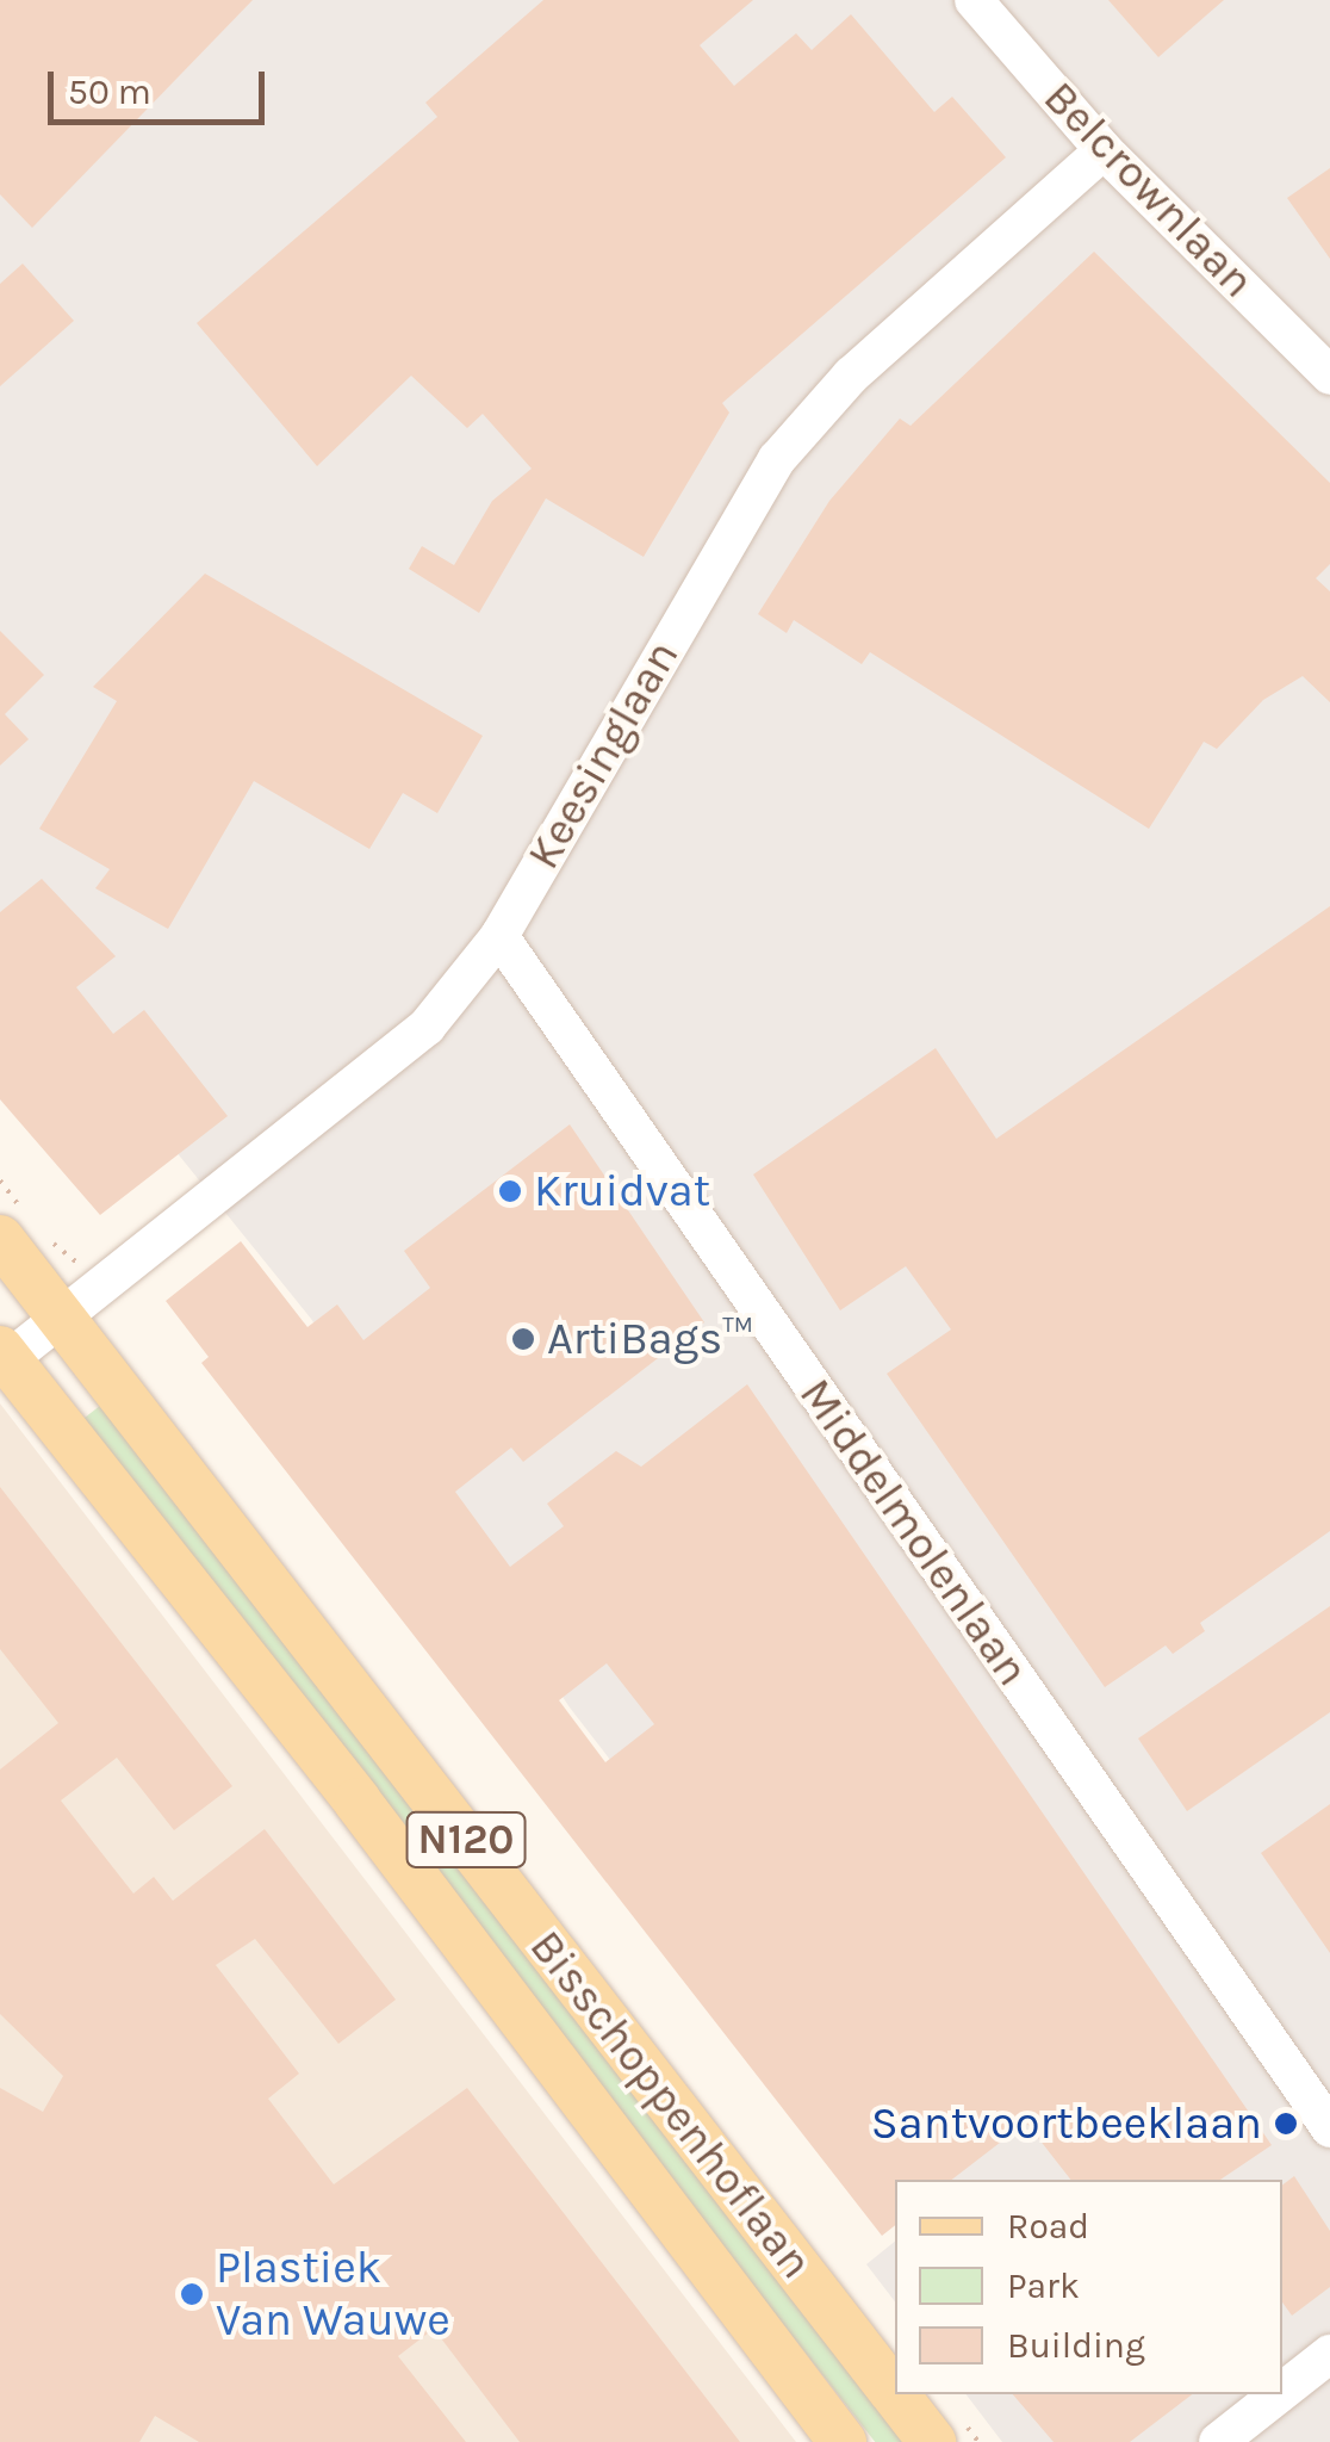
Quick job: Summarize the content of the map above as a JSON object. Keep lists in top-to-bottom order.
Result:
{
  "streets": {
    "main road": ["N120", "Bisschoppenhoflaan"],
    "street": ["Belcrownlaan", "Keesinglaan", "Middelmolenlaan"]
  },
  "crossings": [
    ["Belcrownlaan", "Keesinglaan"],
    ["Keesinglaan", "Middelmolenlaan"],
    ["Keesinglaan", "Bisschoppenhoflaan"]
  ],
  "places": [
    "Kruidvat",
    "ArtiBags™",
    "Santvoortbeeklaan",
    "Plastiek Van Wauwe"
  ],
  "legend": ["Road", "Park", "Building"],
  "scale_bar": "50 m"
}
